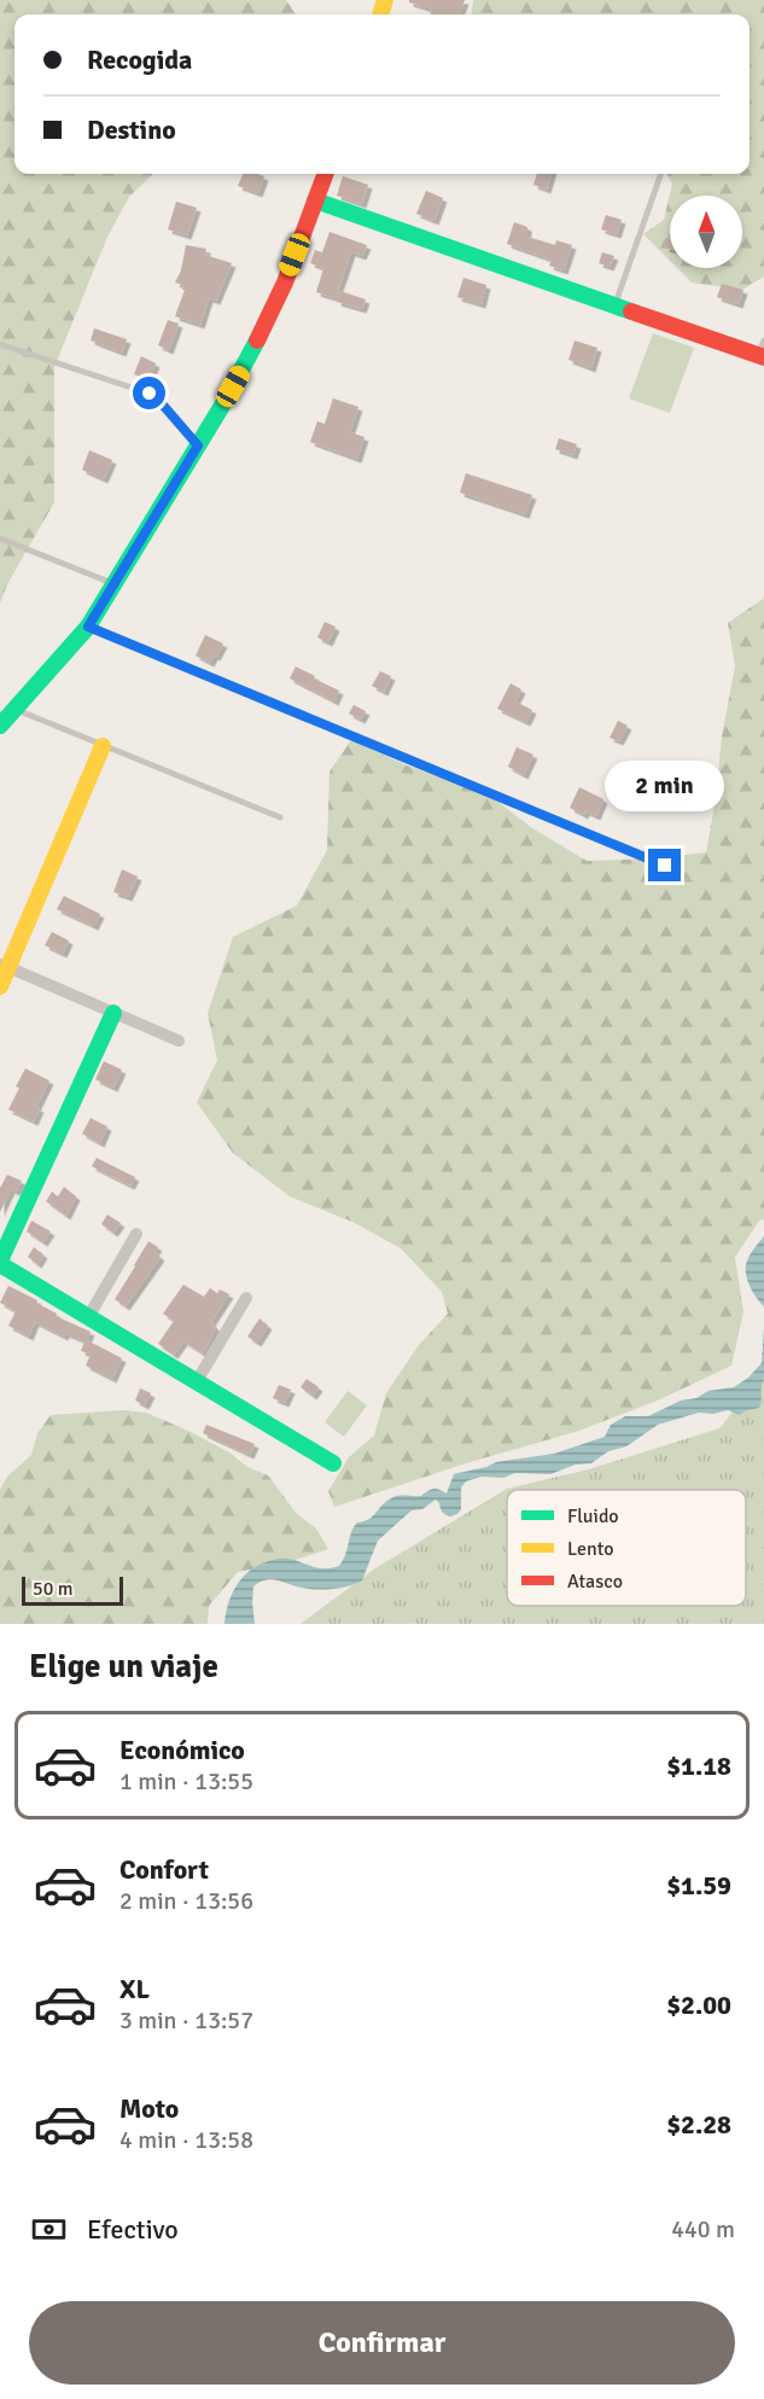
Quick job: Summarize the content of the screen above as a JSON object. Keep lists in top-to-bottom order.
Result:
{
  "legend": ["Fluido", "Lento", "Atasco"],
  "scale_bar": "50 m",
  "north": "top",
  "page": {
    "banner": ["Recogida", "Destino"],
    "bubble": "2 min",
    "scale": "50 m",
    "heading": "Elige un viaje",
    "list": [
      {
        "name": "Económico",
        "note": "1 min · 13:55",
        "value": "$1.18"
      },
      {
        "name": "Confort",
        "note": "2 min · 13:56",
        "value": "$1.59"
      },
      {
        "name": "XL",
        "note": "3 min · 13:57",
        "value": "$2.00"
      },
      {
        "name": "Moto",
        "note": "4 min · 13:58",
        "value": "$2.28"
      }
    ],
    "pay": ["Efectivo", "440 m"],
    "buttons": "Confirmar"
  }
}
